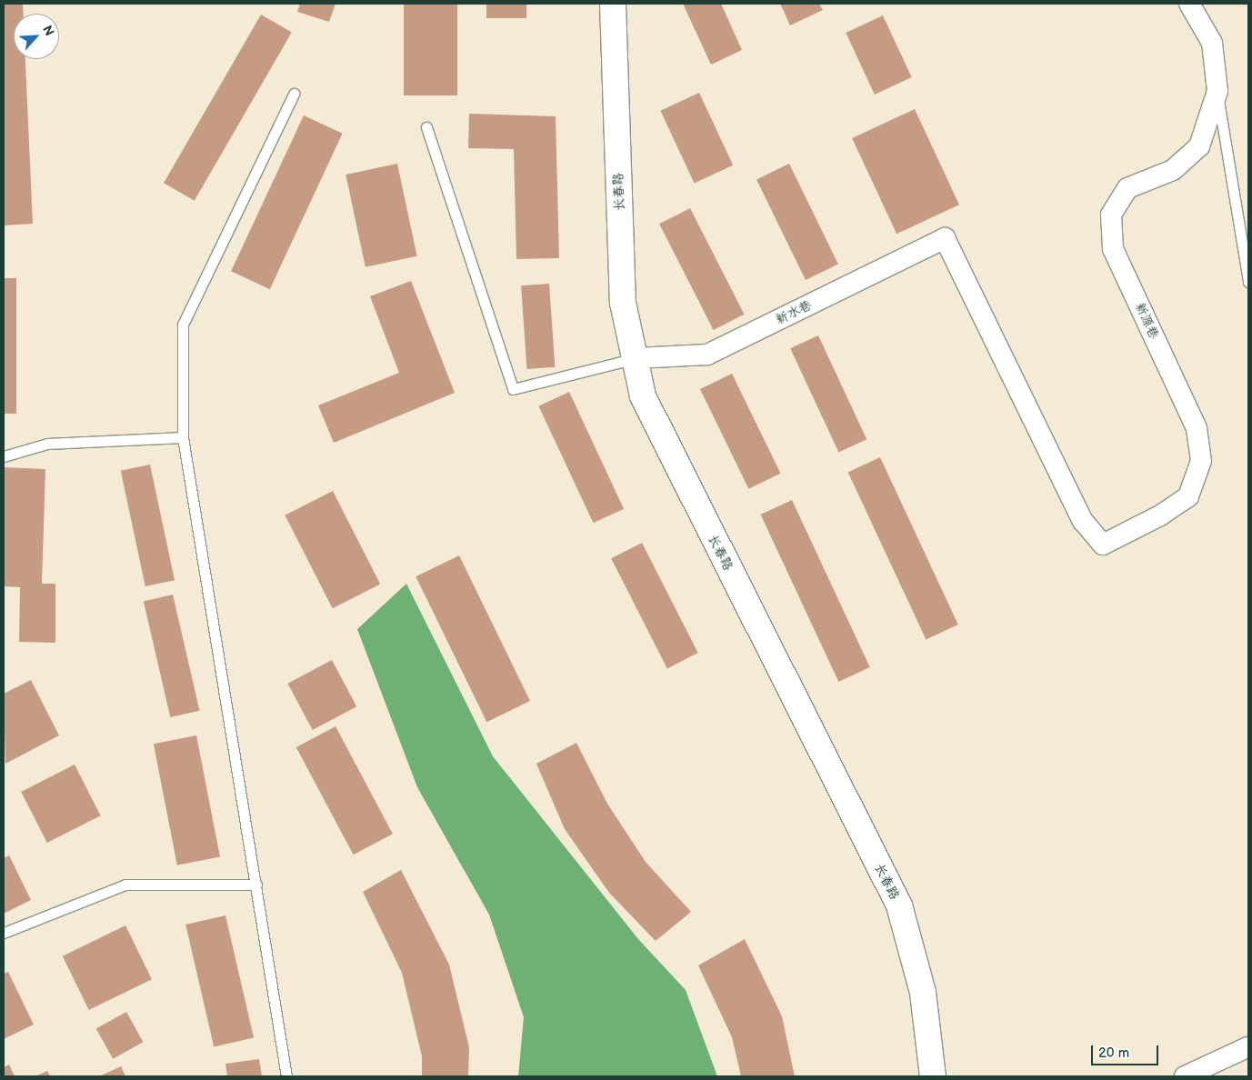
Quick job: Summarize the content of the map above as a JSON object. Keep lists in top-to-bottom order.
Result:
{
  "streets": {
    "main road": ["长春路"],
    "street": ["新水巷", "新源巷"]
  },
  "crossings": [
    ["长春路", "新水巷"],
    ["新水巷", "新源巷"]
  ],
  "scale_bar": "20 m",
  "north": "top right"
}
